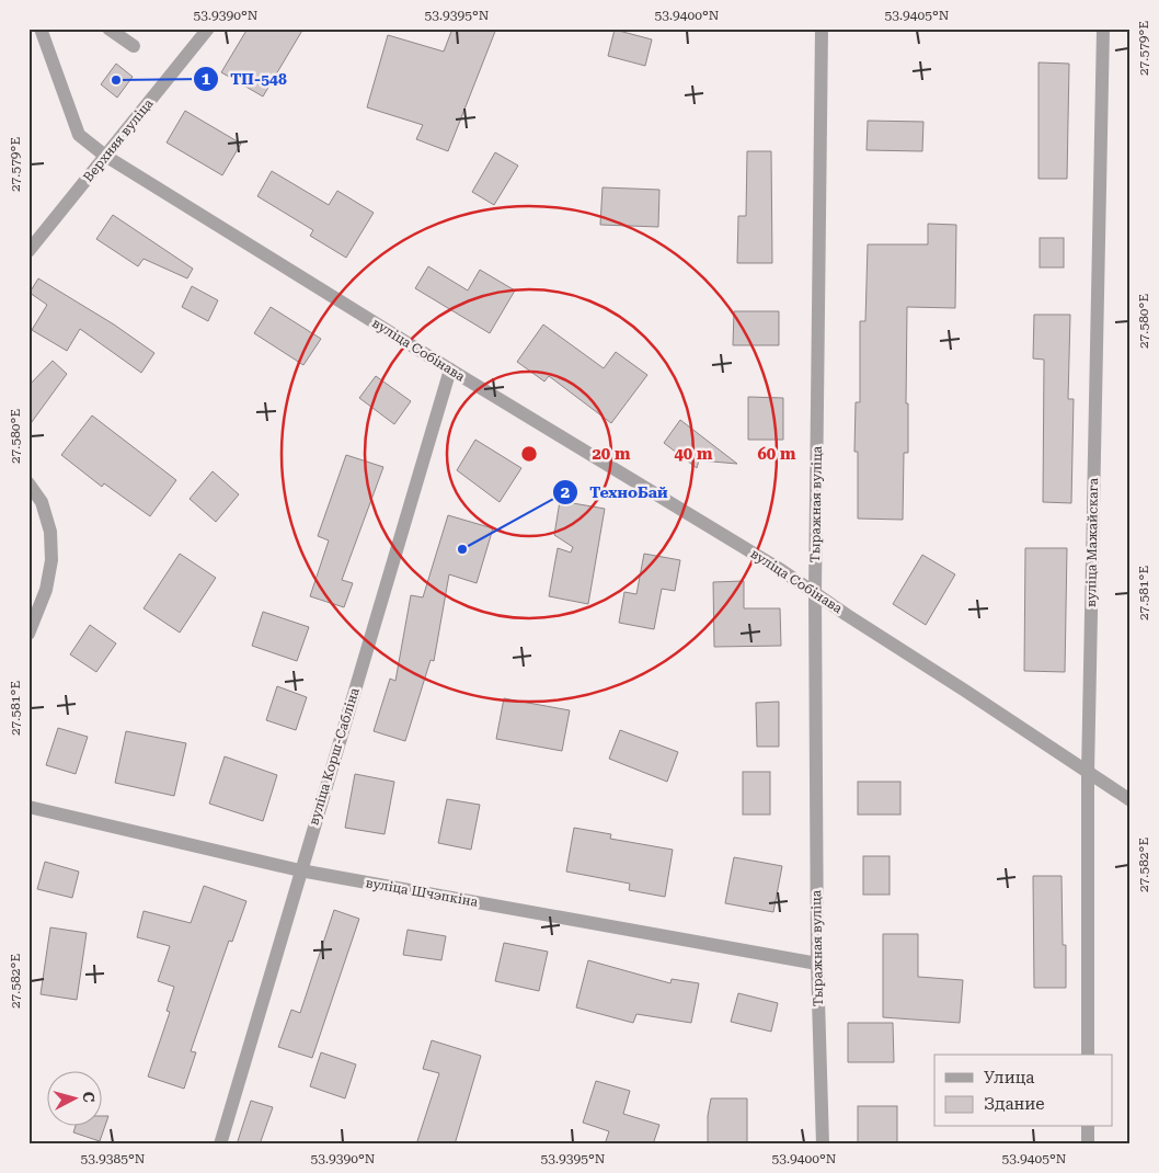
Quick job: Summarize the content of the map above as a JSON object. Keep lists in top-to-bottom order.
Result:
{
  "streets": {
    "street": [
      "Верхняя вуліца",
      "вуліца Собінава",
      "Тыражная вуліца",
      "вуліца Мажайскага",
      "вуліца Корш-Сабліна",
      "вуліца Шчэпкіна"
    ]
  },
  "crossings": [
    ["Верхняя вуліца", "вуліца Собінава"],
    ["вуліца Собінава", "Тыражная вуліца"],
    ["вуліца Собінава", "вуліца Мажайскага"],
    ["вуліца Собінава", "вуліца Корш-Сабліна"],
    ["Тыражная вуліца", "вуліца Шчэпкіна"],
    ["вуліца Корш-Сабліна", "вуліца Шчэпкіна"]
  ],
  "places": ["ТП-548", "ТехноБай"],
  "legend": ["Улица", "Здание"],
  "north": "right",
  "coordinates": [
    "53.9390°N",
    "53.9395°N",
    "53.9400°N",
    "53.9405°N",
    "27.579°E",
    "27.580°E",
    "27.581°E",
    "27.582°E",
    "53.9385°N"
  ],
  "rings": ["20 m", "40 m", "60 m"]
}
